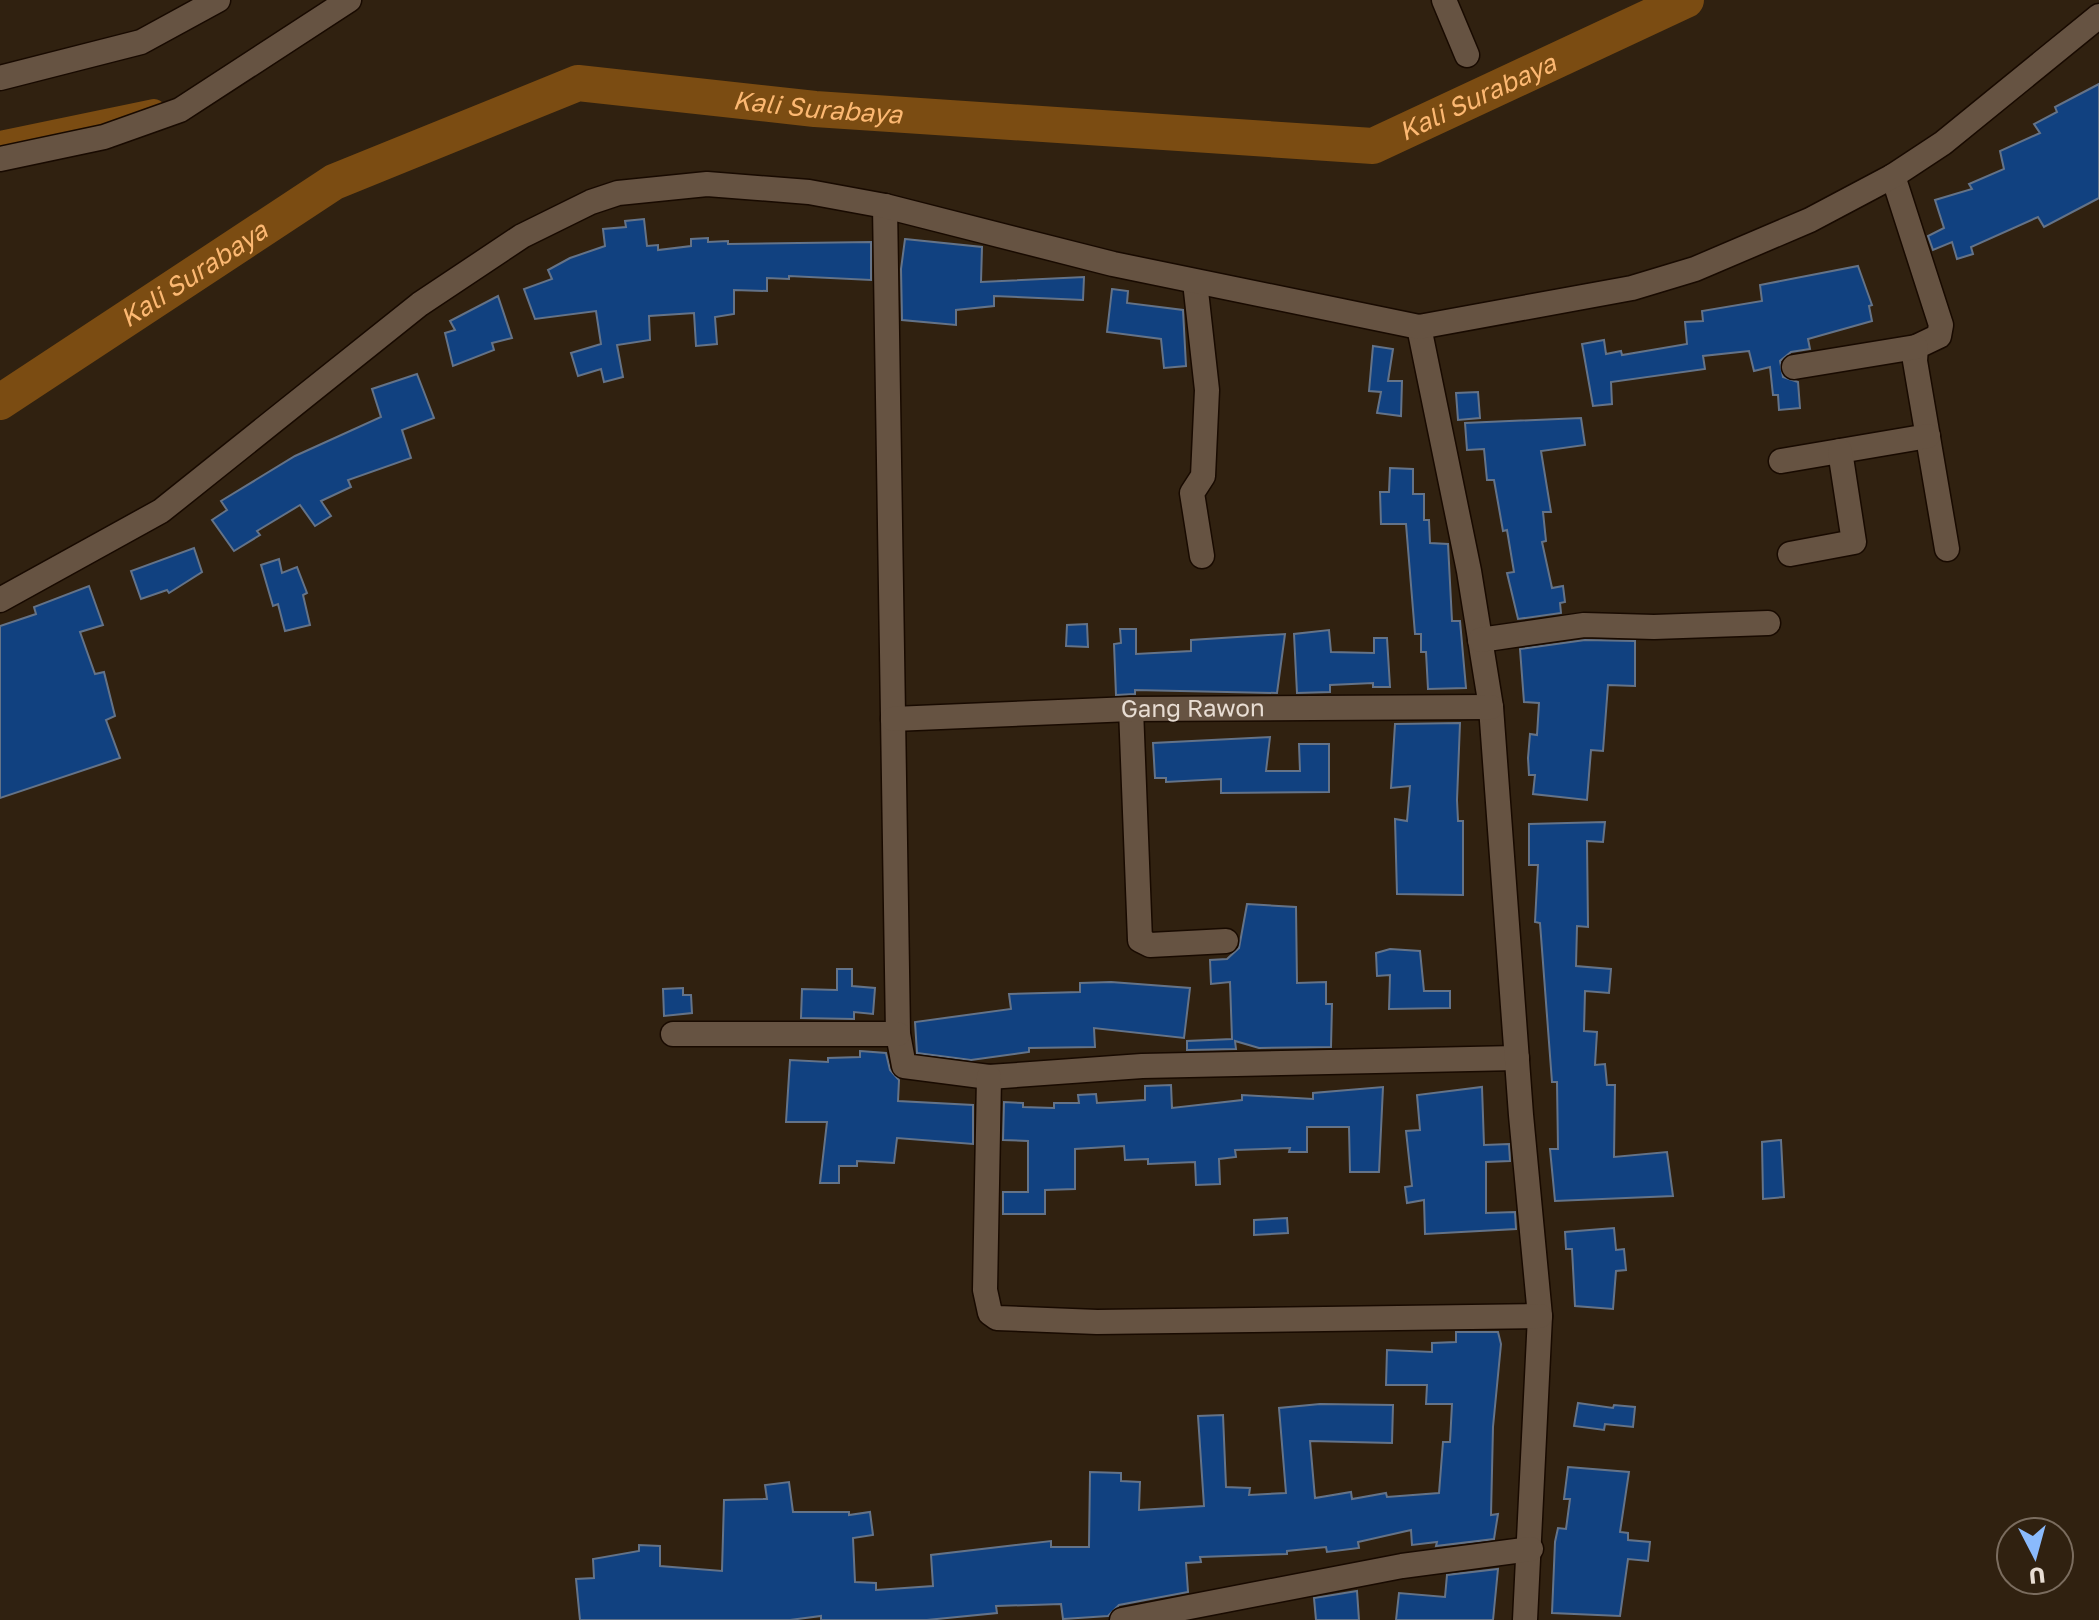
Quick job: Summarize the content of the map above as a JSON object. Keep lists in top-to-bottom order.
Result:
{
  "streets": {
    "street": ["Gang Rawon"]
  },
  "water": ["Kali Surabaya"],
  "north": "bottom"
}
